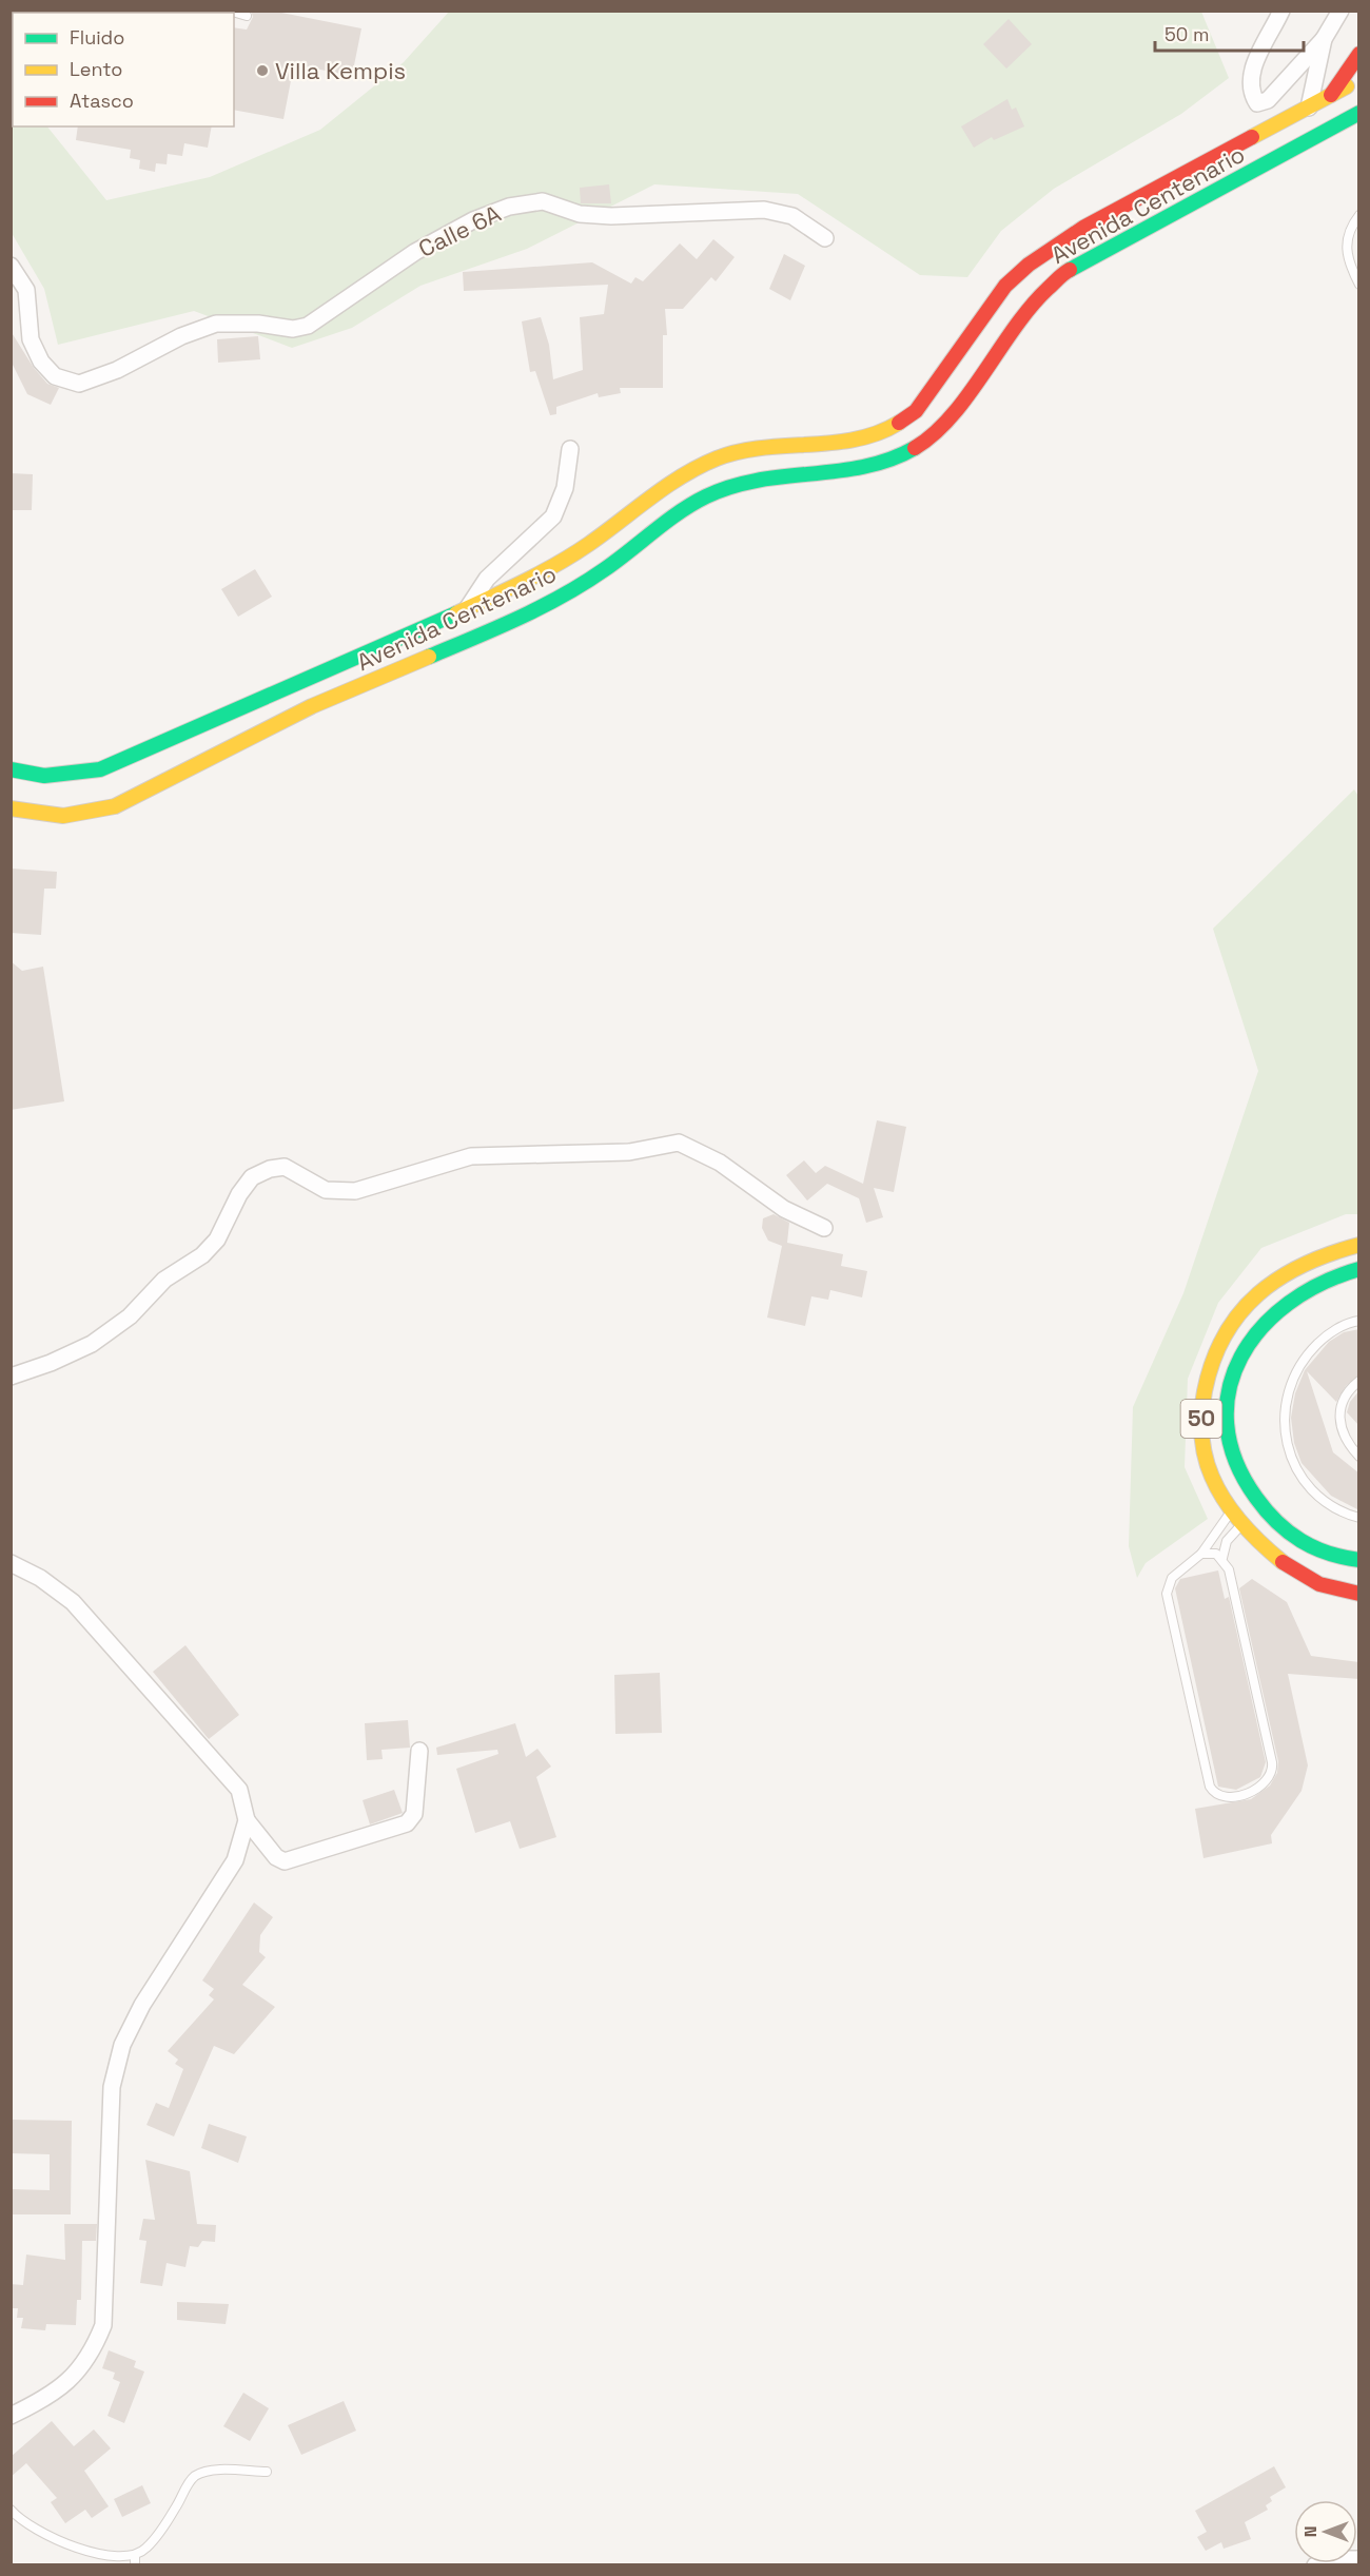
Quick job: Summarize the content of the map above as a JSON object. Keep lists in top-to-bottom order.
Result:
{
  "streets": {
    "main road": ["Avenida Centenario", "50"],
    "street": ["Calle 6A"]
  },
  "places": ["Villa Kempis"],
  "legend": ["Fluido", "Lento", "Atasco"],
  "scale_bar": "50 m",
  "north": "left"
}
